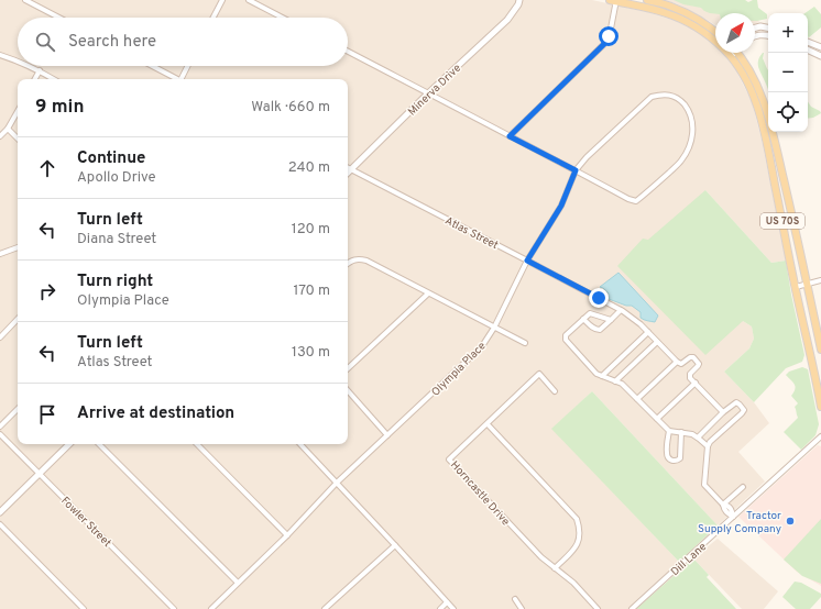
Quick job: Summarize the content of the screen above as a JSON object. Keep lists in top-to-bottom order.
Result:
{
  "streets": {
    "main road": ["US 70S"],
    "street": [
      "Minerva Drive",
      "Atlas Street",
      "Olympia Place",
      "Horncastle Drive",
      "Fowler Street",
      "Dill Lane"
    ]
  },
  "crossings": [
    ["Minerva Drive", "Atlas Street"],
    ["Atlas Street", "Olympia Place"]
  ],
  "places": ["Tractor Supply Company"],
  "north": "top right",
  "page": {
    "map_buttons": ["+", "−"],
    "search": "Search here",
    "heading": ["9 min", "Walk · 660 m"],
    "list": [
      ["Continue", "Apollo Drive", "240 m"],
      ["Turn left", "Diana Street", "120 m"],
      ["Turn right", "Olympia Place", "170 m"],
      ["Turn left", "Atlas Street", "130 m"],
      "Arrive at destination"
    ]
  }
}
